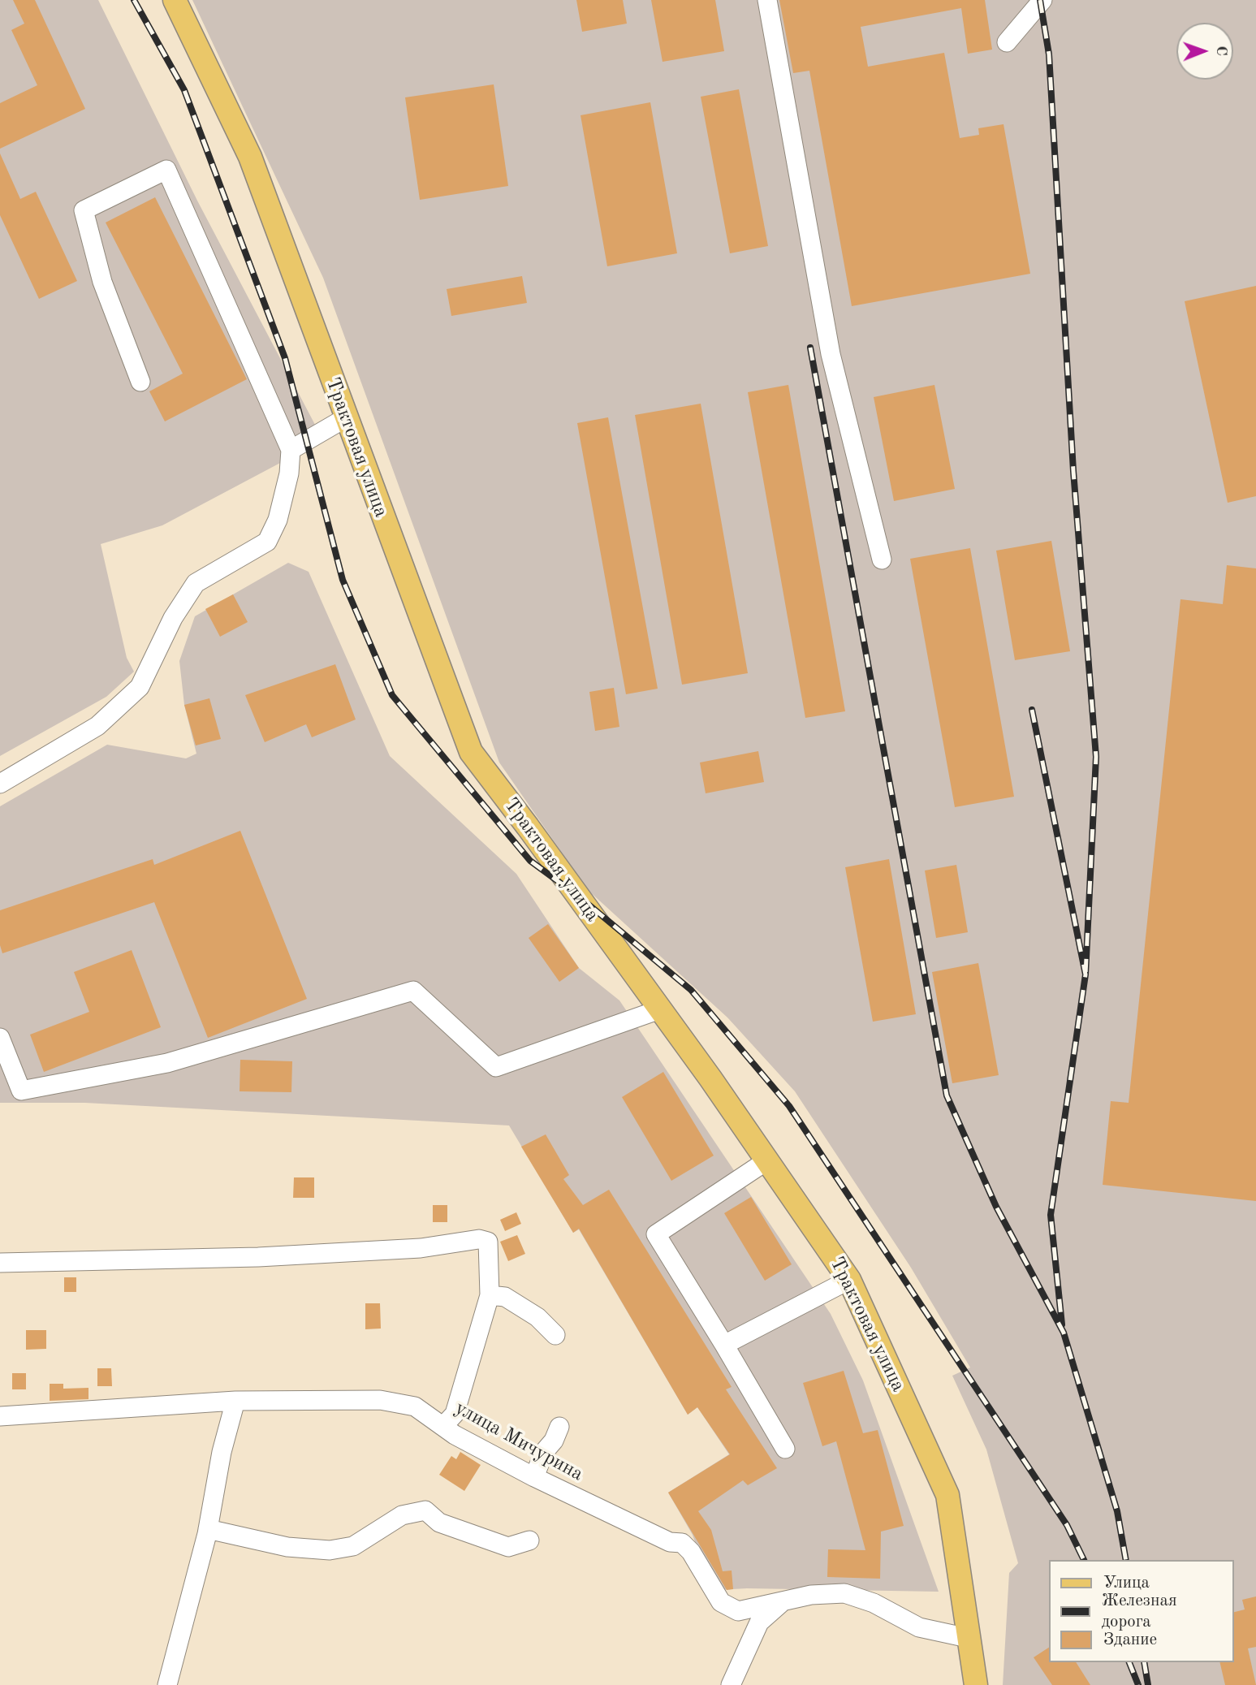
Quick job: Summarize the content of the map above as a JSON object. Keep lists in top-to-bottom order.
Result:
{
  "streets": {
    "main road": ["Трактовая улица"],
    "street": ["улица Мичурина"]
  },
  "crossings": [
    ["Трактовая улица", "улица Мичурина"]
  ],
  "legend": ["Улица", "Железная дорога", "Здание"],
  "north": "right"
}
